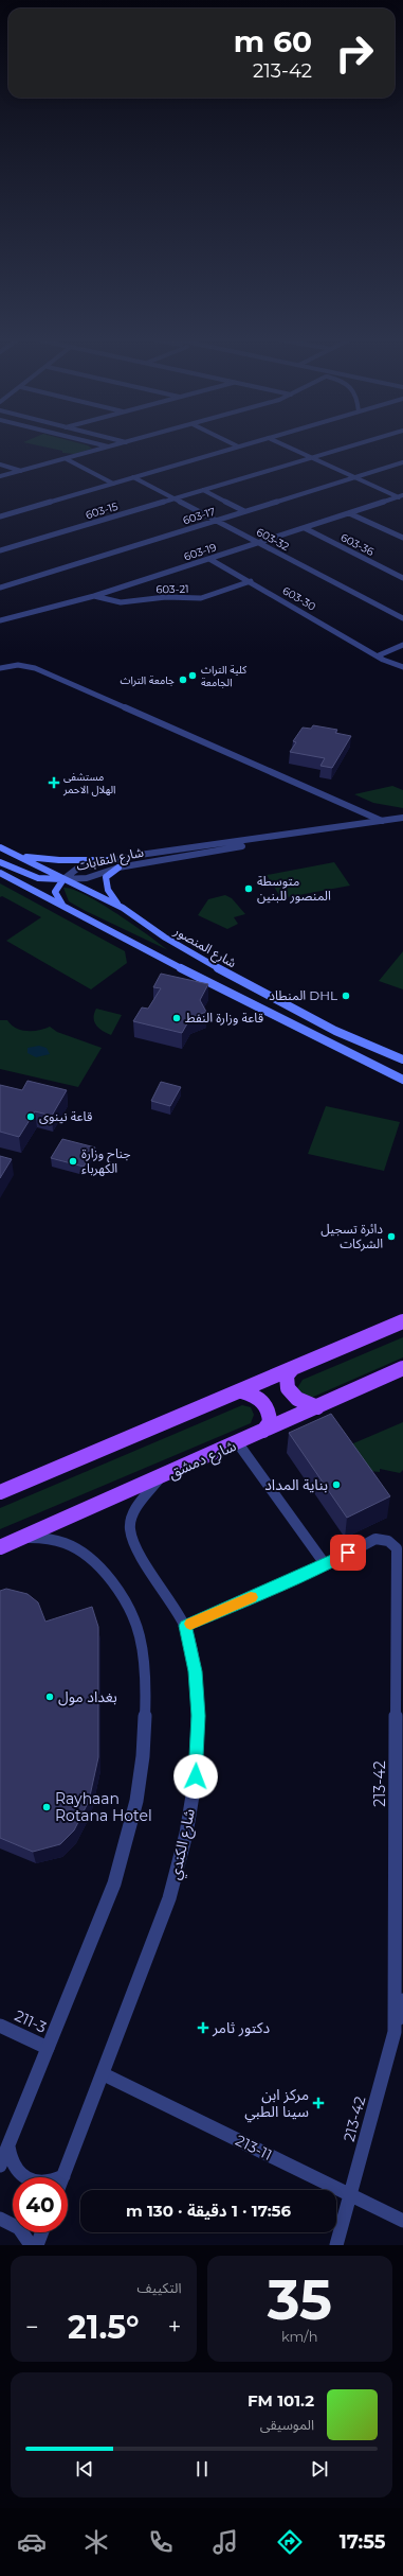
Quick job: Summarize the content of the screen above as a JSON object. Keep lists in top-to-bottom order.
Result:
{
  "streets": {
    "main road": ["شارع المنصور", "شارع دمشق"],
    "street": [
      "603-15",
      "603-17",
      "603-32",
      "603-36",
      "603-19",
      "603-21",
      "603-30",
      "شارع النقابات",
      "213-42",
      "شارع الكندي",
      "211-3",
      "213-11"
    ]
  },
  "crossings": [
    ["603-15", "603-32"],
    ["603-17", "603-32"],
    ["603-32", "603-19"],
    ["603-36", "603-19"],
    ["603-19", "603-21"],
    ["603-19", "603-30"],
    ["603-21", "603-30"],
    ["شارع النقابات", "شارع المنصور"],
    ["شارع دمشق", "شارع الكندي"],
    ["213-42", "شارع الكندي"],
    ["213-42", "213-11"],
    ["شارع الكندي", "213-11"]
  ],
  "places": {
    "other": [
      "كلية التراث الجامعة",
      "جامعة التراث",
      "متوسطة المنصور للبنين",
      "المنطاد DHL",
      "قاعة وزارة النفط",
      "قاعة نينوى",
      "جناح وزارة الكهرباء",
      "دائرة تسجيل الشركات",
      "بناية المداد",
      "بغداد مول",
      "Rayhaan Rotana Hotel"
    ],
    "health": ["مستشفى الهلال الاحمر", "دكتور ثامر", "مركز ابن سينا الطبي"]
  },
  "page": {
    "turn": ["60 m", "213-42"],
    "limit": "40",
    "trip": "17:56 · 1 دقيقة · 130 m",
    "tile": [
      ["35", "km/h"],
      "التكييف"
    ],
    "heat": ["−", "21.5°", "+"],
    "song": ["101.2 FM", "الموسيقى"],
    "tabs": "17:55"
  }
}
